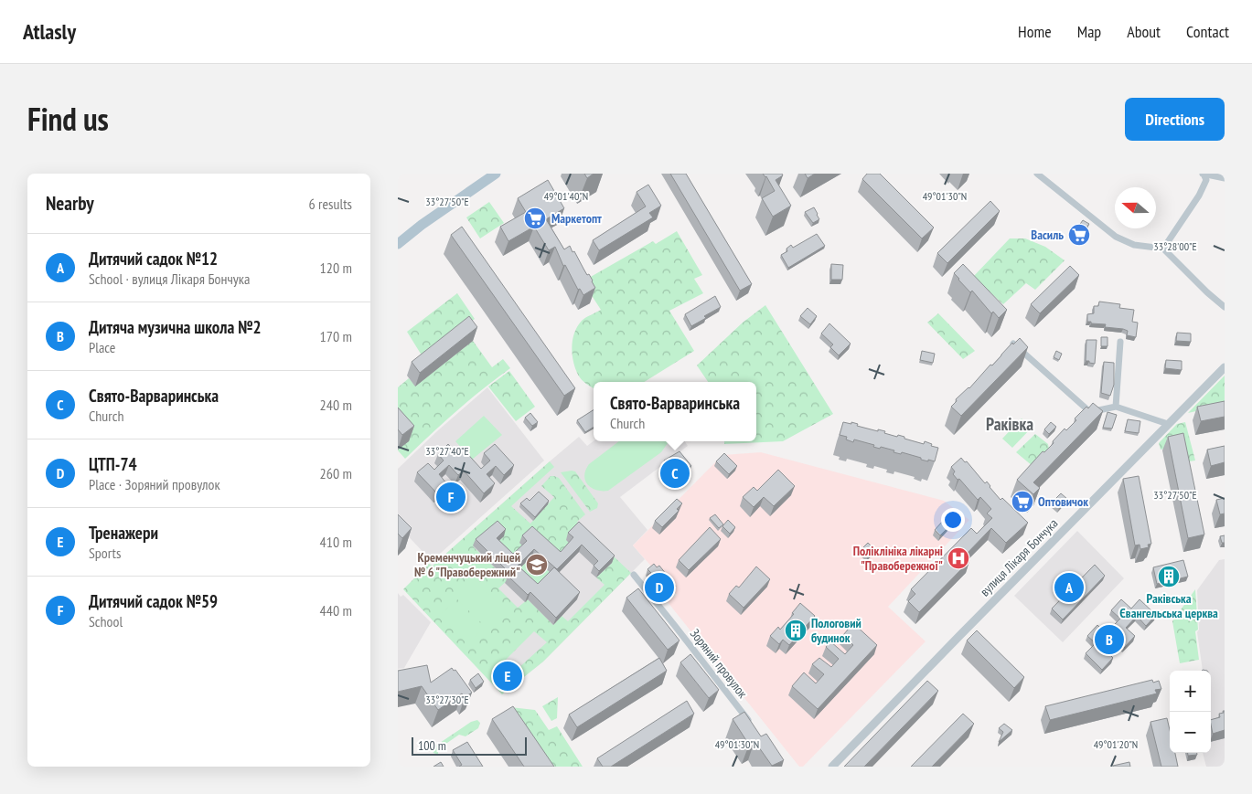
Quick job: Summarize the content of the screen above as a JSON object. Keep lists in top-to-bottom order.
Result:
{
  "streets": {
    "street": ["вулиця Лікаря Бончука", "Зоряний провулок"]
  },
  "districts": ["Раківка"],
  "places": {
    "supermarket": ["Маркетопт", "Василь", "Оптовичок"],
    "hospital": ["Поліклініка лікарні \"Правобережної\""],
    "school or university": ["Кременчуцький ліцей № 6 \"Правобережний\""],
    "building": ["Раківська Євангельська церква", "Пологовий будинок"]
  },
  "scale_bar": "100 m",
  "north": "left",
  "page": {
    "header": "Atlasly",
    "nav": [
      "Home",
      "Map",
      "About",
      "Contact"
    ],
    "title": "Find us",
    "buttons": "Directions",
    "heading": ["Nearby", "6 results"],
    "list": [
      {
        "mark": "A",
        "name": "Дитячий садок №12",
        "note": "School · вулиця Лікаря Бончука",
        "value": "120 m"
      },
      {
        "mark": "B",
        "name": "Дитяча музична школа №2",
        "note": "Place",
        "value": "170 m"
      },
      {
        "mark": "C",
        "name": "Свято-Варваринська",
        "note": "Church",
        "value": "240 m"
      },
      {
        "mark": "D",
        "name": "ЦТП-74",
        "note": "Place · Зоряний провулок",
        "value": "260 m"
      },
      {
        "mark": "E",
        "name": "Тренажери",
        "note": "Sports",
        "value": "410 m"
      },
      {
        "mark": "F",
        "name": "Дитячий садок №59",
        "note": "School",
        "value": "440 m"
      }
    ],
    "popup": ["Свято-Варваринська", "Church"],
    "pins": [
      "C",
      "F",
      "A",
      "D",
      "B",
      "E"
    ],
    "map_buttons": ["+", "−"],
    "scale": "100 m"
  },
  "coordinates": [
    "49°01'40\"N",
    "49°01'30\"N",
    "33°27'50\"E",
    "33°28'00\"E",
    "33°27'40\"E",
    "33°27'30\"E",
    "49°01'20\"N"
  ]
}
